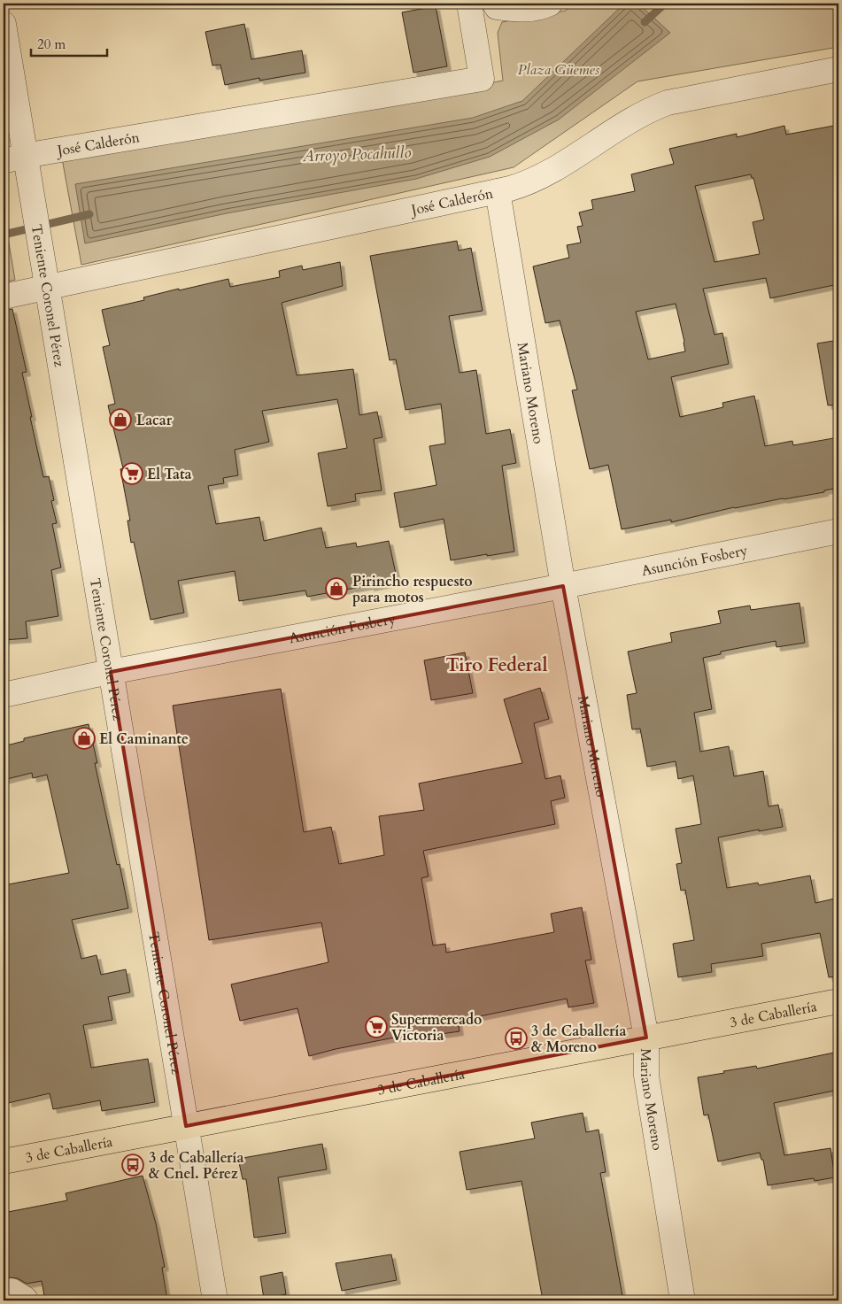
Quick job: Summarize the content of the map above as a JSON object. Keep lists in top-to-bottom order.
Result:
{
  "streets": {
    "main road": ["3 de Caballería"],
    "street": [
      "José Calderón",
      "Teniente Coronel Pérez",
      "Mariano Moreno",
      "Asunción Fosbery"
    ]
  },
  "crossings": [
    ["José Calderón", "Teniente Coronel Pérez"],
    ["José Calderón", "Mariano Moreno"],
    ["Teniente Coronel Pérez", "Asunción Fosbery"],
    ["Teniente Coronel Pérez", "3 de Caballería"],
    ["Mariano Moreno", "Asunción Fosbery"],
    ["Mariano Moreno", "3 de Caballería"]
  ],
  "districts": ["Tiro Federal"],
  "water": ["Arroyo Pocahullo"],
  "parks": ["Plaza Güemes"],
  "places": {
    "shop": ["Lacar", "Pirincho respuesto para motos", "El Caminante"],
    "supermarket": ["El Tata", "Supermercado Victoria"],
    "bus stop": ["3 de Caballería & Moreno", "3 de Caballería & Cnel. Pérez"]
  },
  "scale_bar": "20 m"
}
